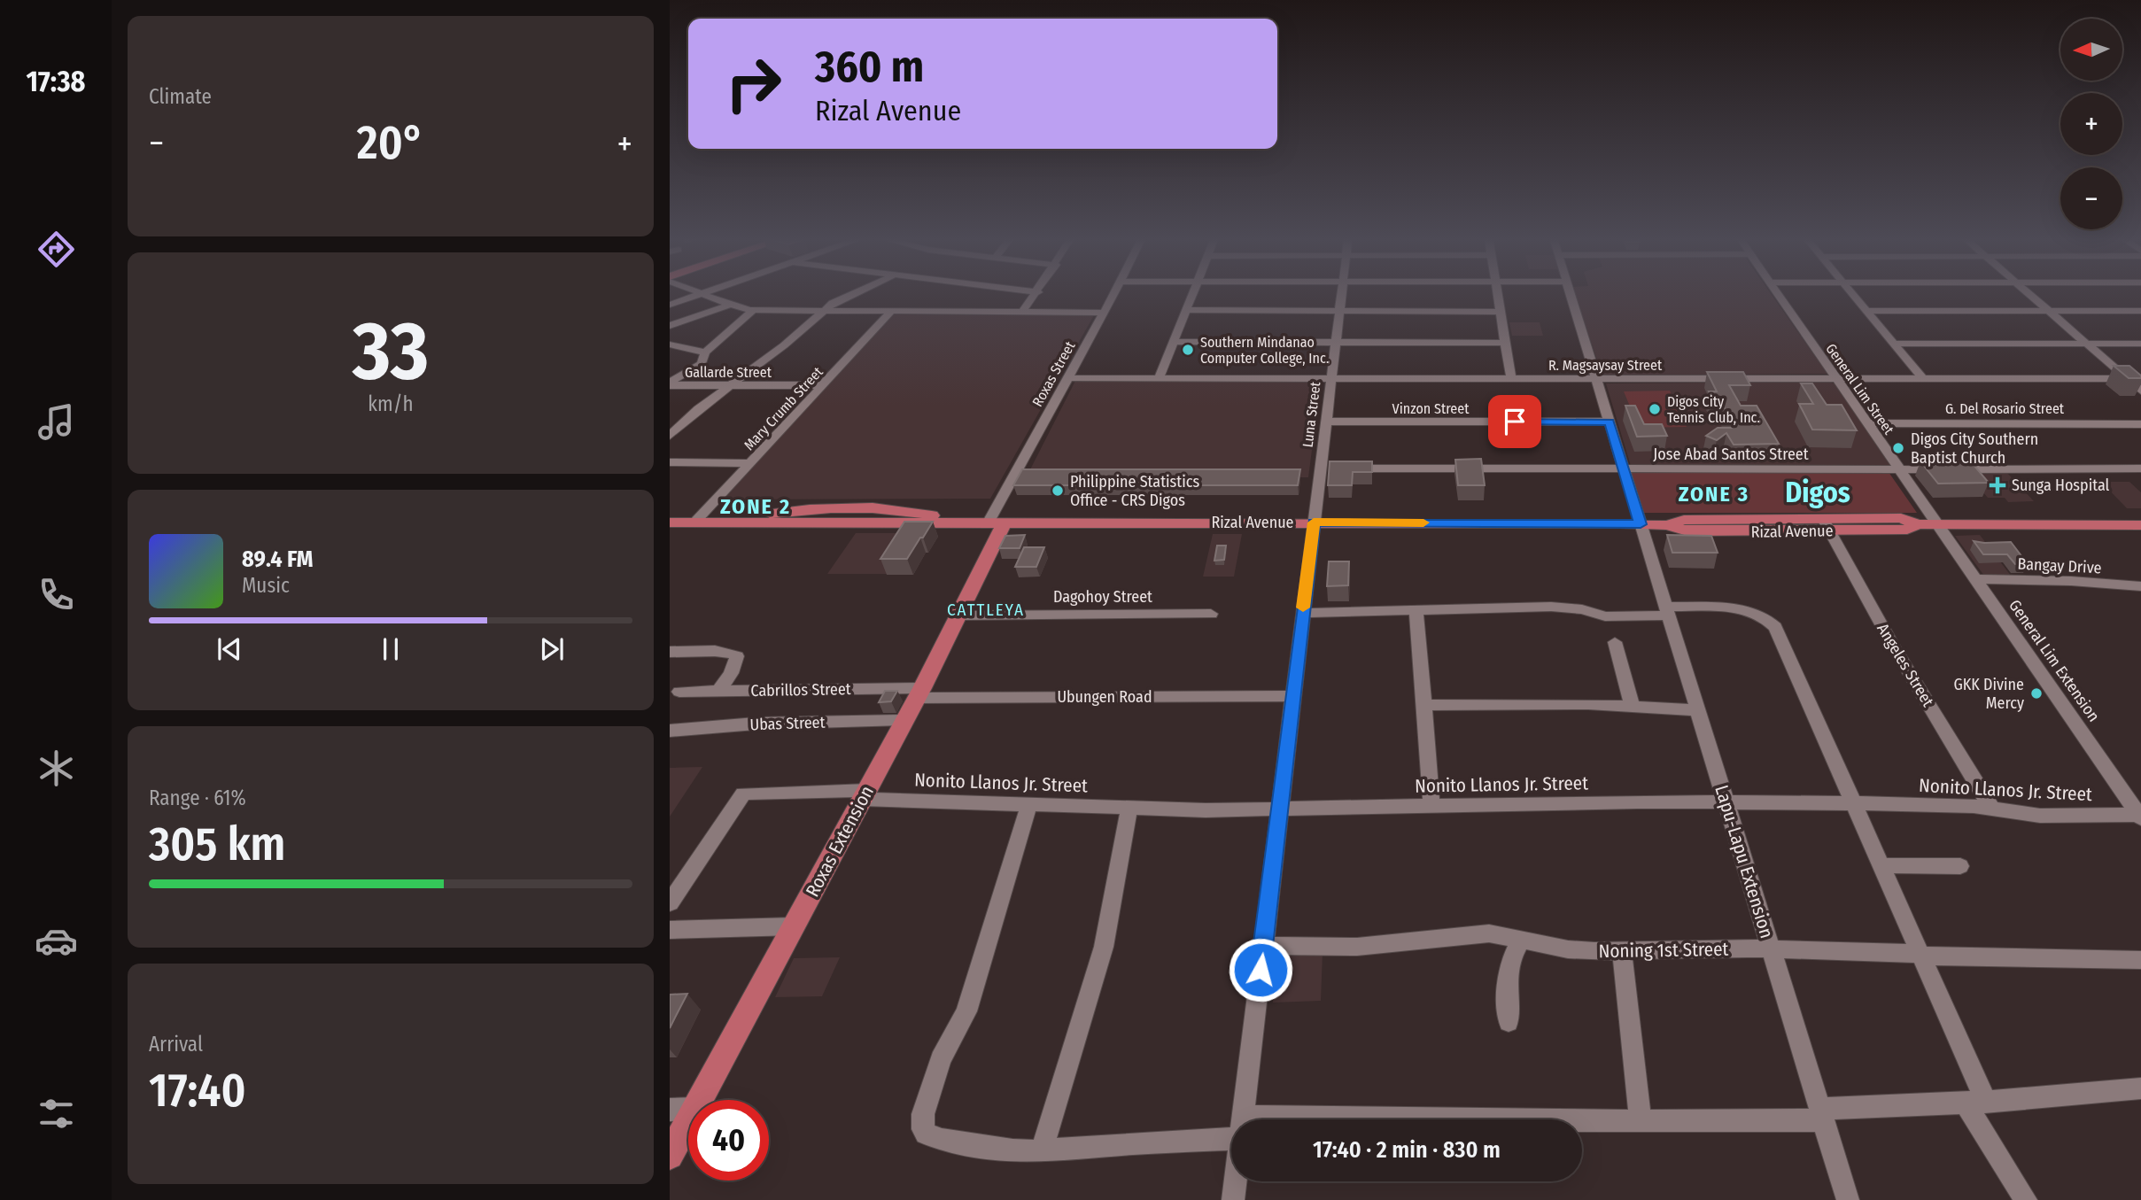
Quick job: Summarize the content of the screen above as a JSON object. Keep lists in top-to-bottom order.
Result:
{
  "streets": {
    "main road": ["Rizal Avenue", "Roxas Extension"],
    "street": [
      "R. Magsaysay Street",
      "Gallarde Street",
      "Roxas Street",
      "General Lim Street",
      "Mary Crumb Street",
      "Vinzon Street",
      "G. Del Rosario Street",
      "Luna Street",
      "Jose Abad Santos Street",
      "Bangay Drive",
      "Dagohoy Street",
      "General Lim Extension",
      "Angeles Street",
      "Cabrillos Street",
      "Ubungen Road",
      "Ubas Street",
      "Nonito Llanos Jr. Street",
      "Lapu-Lapu Extension",
      "Noning 1st Street"
    ]
  },
  "crossings": [
    ["R. Magsaysay Street", "Roxas Street"],
    ["R. Magsaysay Street", "General Lim Street"],
    ["R. Magsaysay Street", "Luna Street"],
    ["R. Magsaysay Street", "Lapu-Lapu Extension"],
    ["Gallarde Street", "Mary Crumb Street"],
    ["Roxas Street", "Rizal Avenue"],
    ["Roxas Street", "Roxas Extension"],
    ["General Lim Street", "G. Del Rosario Street"],
    ["General Lim Street", "Jose Abad Santos Street"],
    ["General Lim Street", "Rizal Avenue"],
    ["General Lim Street", "General Lim Extension"],
    ["Mary Crumb Street", "Rizal Avenue"],
    ["Vinzon Street", "Luna Street"],
    ["Vinzon Street", "Lapu-Lapu Extension"],
    ["Luna Street", "Jose Abad Santos Street"],
    ["Luna Street", "Rizal Avenue"],
    ["Luna Street", "Ubungen Road"],
    ["Luna Street", "Nonito Llanos Jr. Street"],
    ["Luna Street", "Noning 1st Street"],
    ["Jose Abad Santos Street", "Lapu-Lapu Extension"],
    ["Rizal Avenue", "General Lim Extension"],
    ["Rizal Avenue", "Angeles Street"],
    ["Rizal Avenue", "Roxas Extension"],
    ["Rizal Avenue", "Lapu-Lapu Extension"],
    ["Bangay Drive", "General Lim Extension"],
    ["Dagohoy Street", "Roxas Extension"],
    ["General Lim Extension", "Nonito Llanos Jr. Street"],
    ["Angeles Street", "Nonito Llanos Jr. Street"],
    ["Cabrillos Street", "Ubungen Road"],
    ["Cabrillos Street", "Roxas Extension"],
    ["Ubungen Road", "Roxas Extension"],
    ["Ubas Street", "Roxas Extension"],
    ["Nonito Llanos Jr. Street", "Roxas Extension"],
    ["Nonito Llanos Jr. Street", "Lapu-Lapu Extension"],
    ["Lapu-Lapu Extension", "Noning 1st Street"]
  ],
  "districts": [
    "Digos",
    "ZONE 3",
    "ZONE 2",
    "CATTLEYA"
  ],
  "places": {
    "other": [
      "Southern Mindanao Computer College, Inc.",
      "Digos City Tennis Club, Inc.",
      "Digos City Southern Baptist Church",
      "Philippine Statistics Office - CRS Digos",
      "GKK Divine Mercy"
    ],
    "health": ["Sunga Hospital"]
  },
  "north": "left",
  "page": {
    "tabs": "17:38",
    "tile": [
      "Climate",
      ["33", "km/h"],
      ["Range · 61%", "305 km"],
      ["Arrival", "17:40"]
    ],
    "map_buttons": ["+", "−"],
    "turn": ["360 m", "Rizal Avenue"],
    "heat": ["−", "20°", "+"],
    "song": ["89.4 FM", "Music"],
    "limit": "40",
    "trip": "17:40 · 2 min · 830 m"
  }
}
